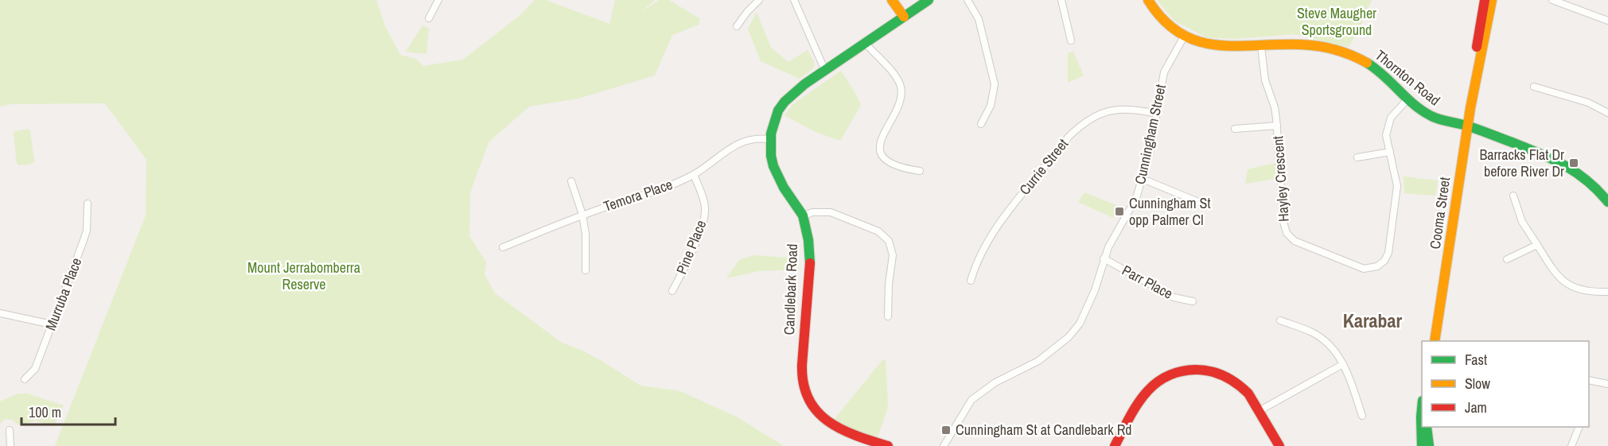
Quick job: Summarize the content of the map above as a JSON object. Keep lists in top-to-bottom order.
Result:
{
  "streets": {
    "street": [
      "Thornton Road",
      "Cunningham Street",
      "Currie Street",
      "Hayley Crescent",
      "Temora Place",
      "Cooma Street",
      "Pine Place",
      "Parr Place",
      "Candlebark Road",
      "Murruba Place"
    ]
  },
  "crossings": [
    ["Thornton Road", "Cunningham Street"],
    ["Thornton Road", "Hayley Crescent"],
    ["Thornton Road", "Cooma Street"],
    ["Cunningham Street", "Currie Street"],
    ["Cunningham Street", "Parr Place"],
    ["Temora Place", "Pine Place"],
    ["Temora Place", "Candlebark Road"]
  ],
  "districts": ["Karabar"],
  "parks": ["Steve Maugher Sportsground", "Mount Jerrabomberra Reserve"],
  "places": {
    "transit": ["Barracks Flat Dr before River Dr", "Cunningham St opp Palmer Cl", "Cunningham St at Candlebark Rd"]
  },
  "legend": ["Fast", "Slow", "Jam"],
  "scale_bar": "100 m"
}
